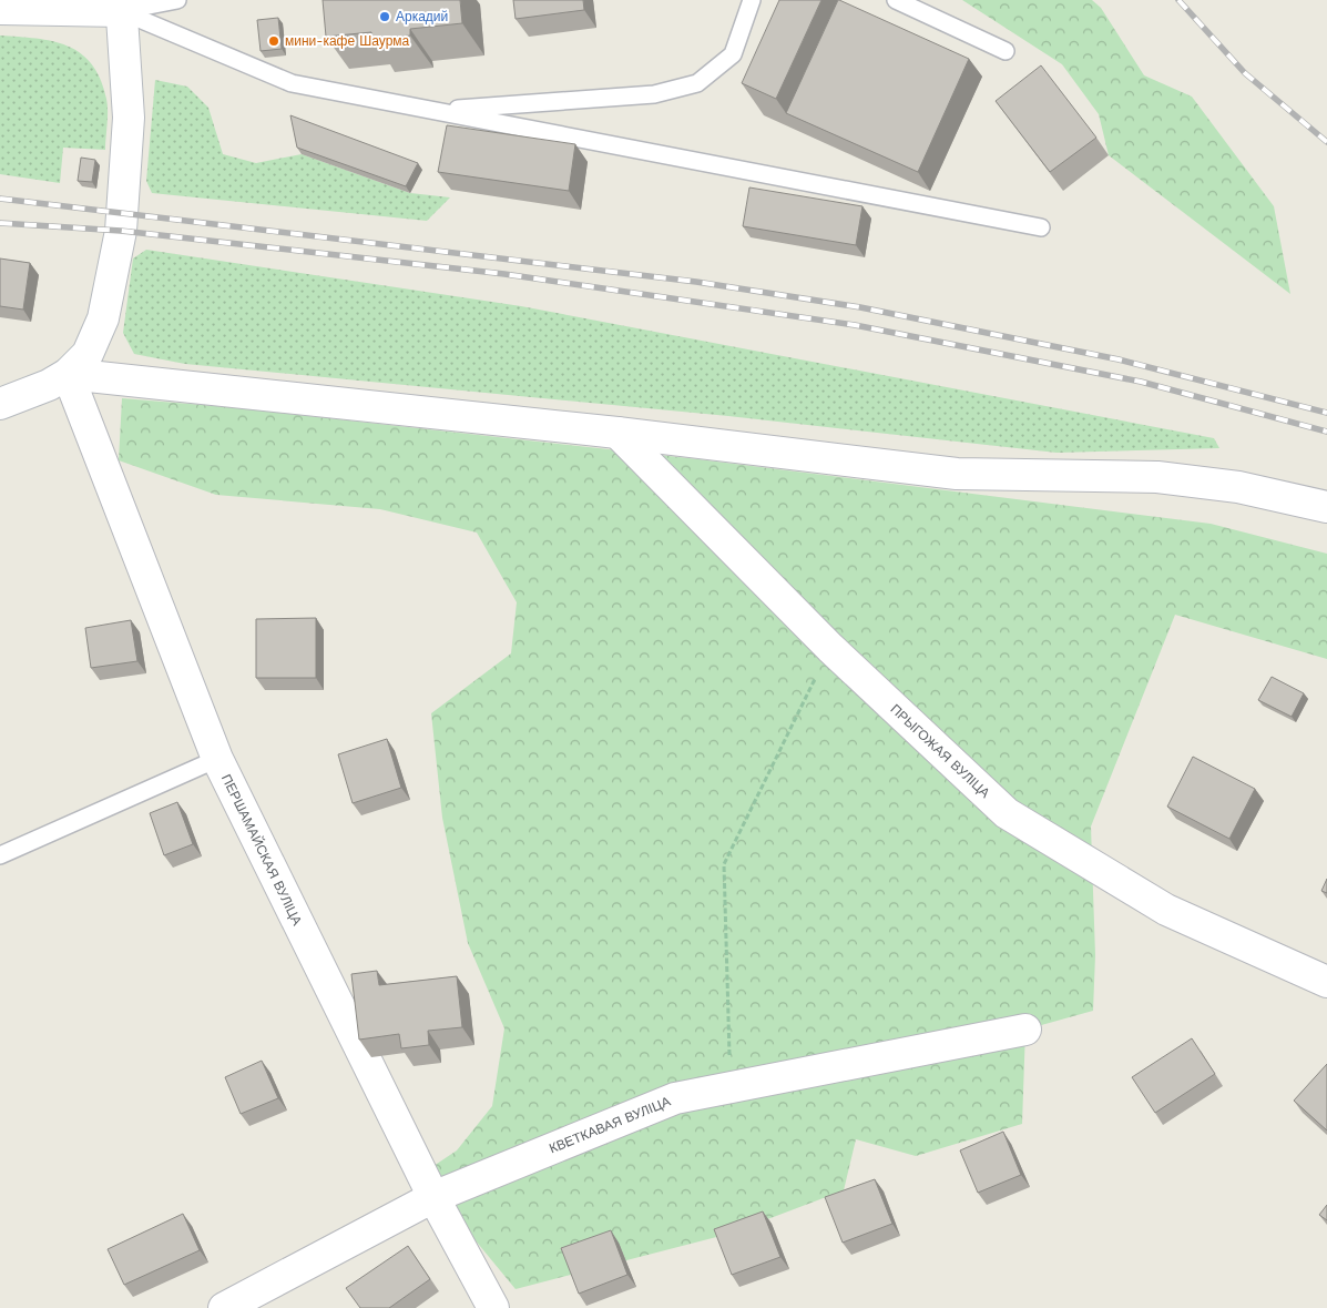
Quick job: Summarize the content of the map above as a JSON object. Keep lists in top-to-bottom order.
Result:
{
  "streets": {
    "street": ["ПРЫГОЖАЯ ВУЛІЦА", "ПЕРШАМАЙСКАЯ ВУЛІЦА", "КВЕТКАВАЯ ВУЛІЦА"]
  },
  "crossings": [
    ["ПЕРШАМАЙСКАЯ ВУЛІЦА", "КВЕТКАВАЯ ВУЛІЦА"]
  ],
  "places": ["Аркадий", "мини-кафе Шаурма"]
}
